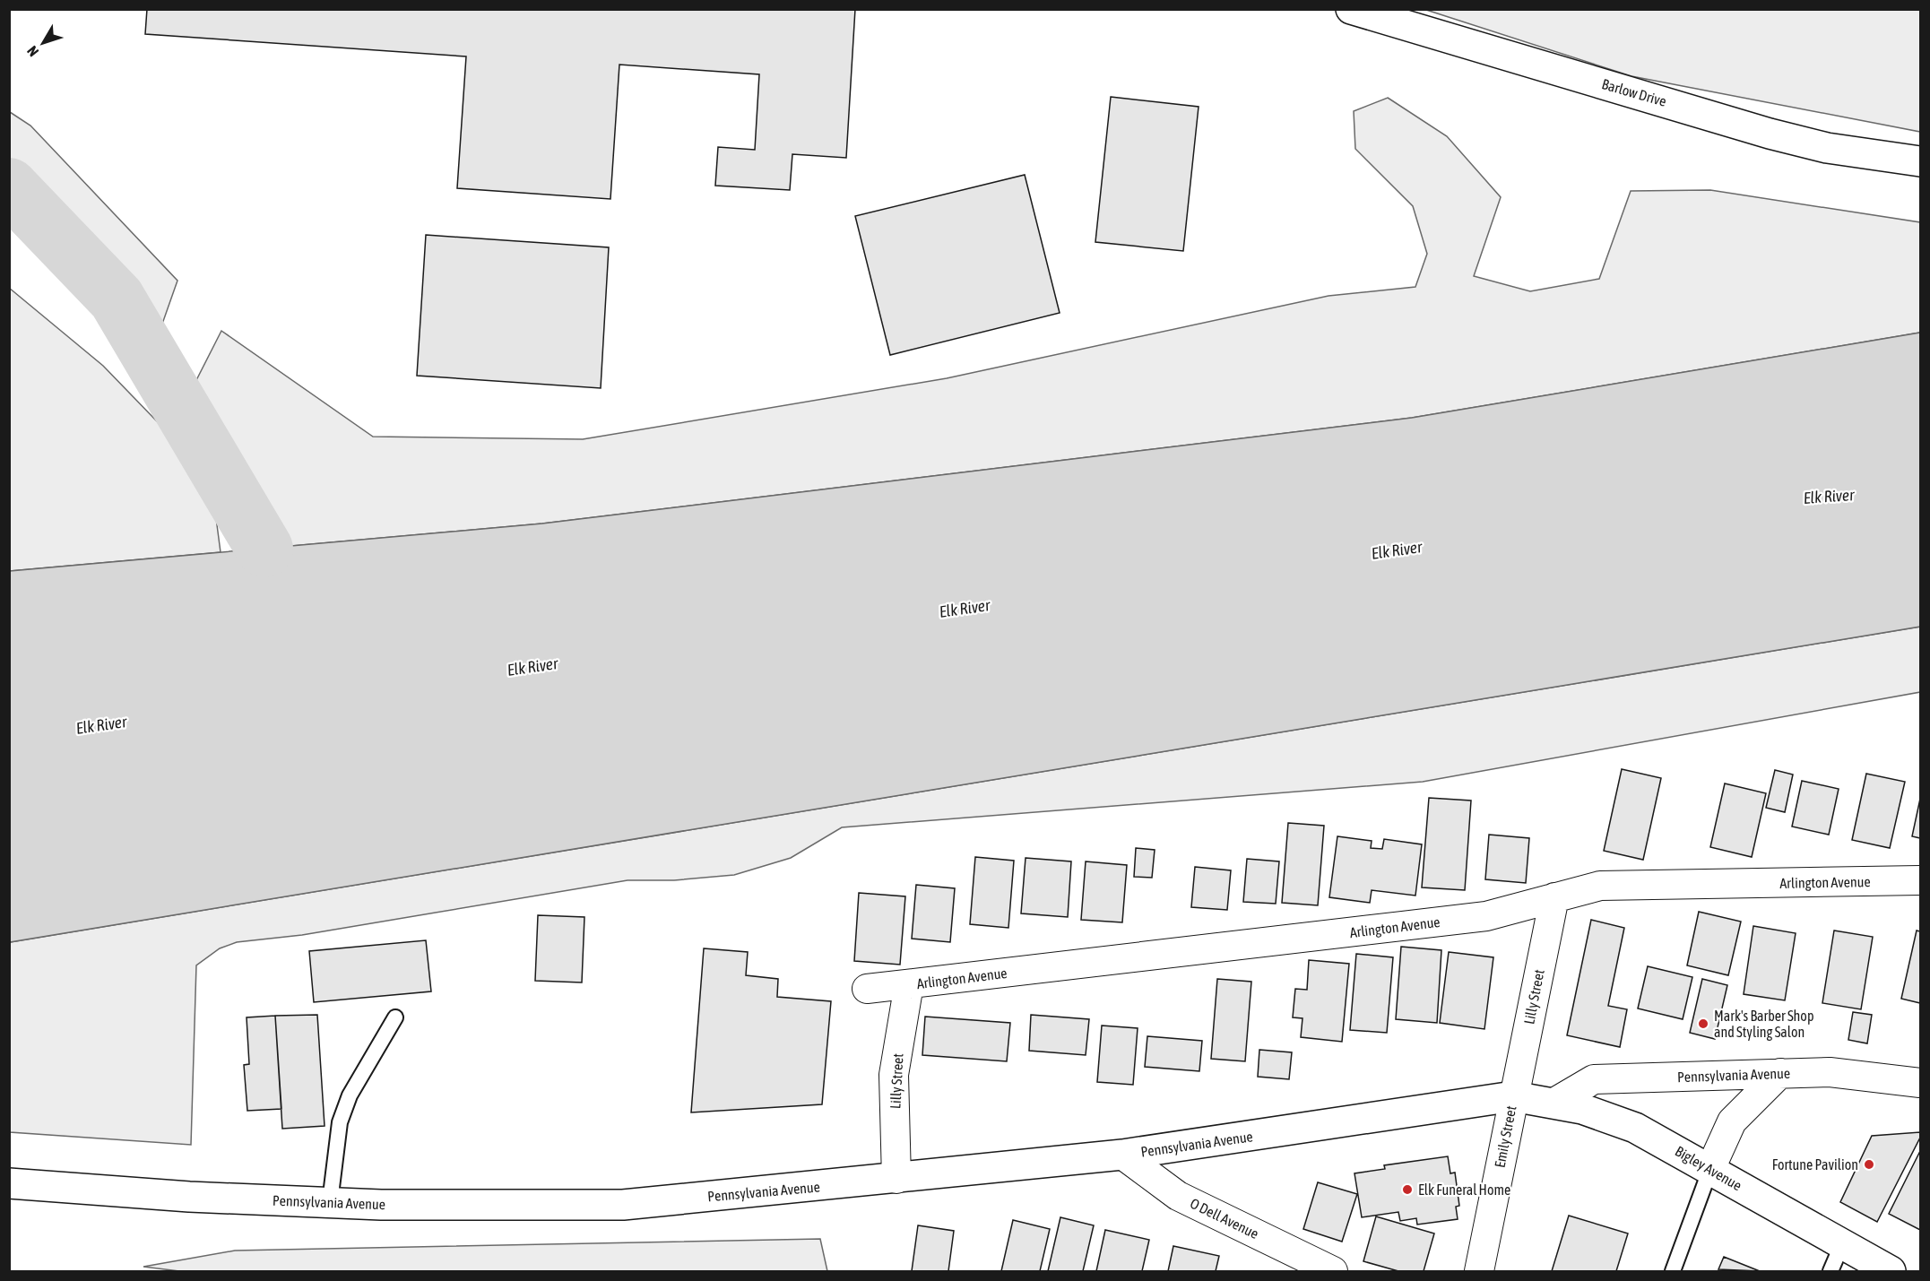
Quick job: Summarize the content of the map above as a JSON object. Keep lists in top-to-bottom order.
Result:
{
  "streets": {
    "main road": ["Barlow Drive", "Pennsylvania Avenue", "Bigley Avenue"],
    "street": [
      "Arlington Avenue",
      "Lilly Street",
      "Emily Street",
      "O Dell Avenue"
    ]
  },
  "crossings": [
    ["Arlington Avenue", "Lilly Street"],
    ["Lilly Street", "Pennsylvania Avenue"],
    ["Lilly Street", "Emily Street"],
    ["Lilly Street", "Bigley Avenue"],
    ["Pennsylvania Avenue", "Emily Street"],
    ["Pennsylvania Avenue", "Bigley Avenue"],
    ["Pennsylvania Avenue", "O Dell Avenue"],
    ["Emily Street", "Bigley Avenue"]
  ],
  "water": ["Elk River"],
  "places": ["Mark's Barber Shop and Styling Salon", "Fortune Pavilion", "Elk Funeral Home"],
  "north": "bottom left"
}
